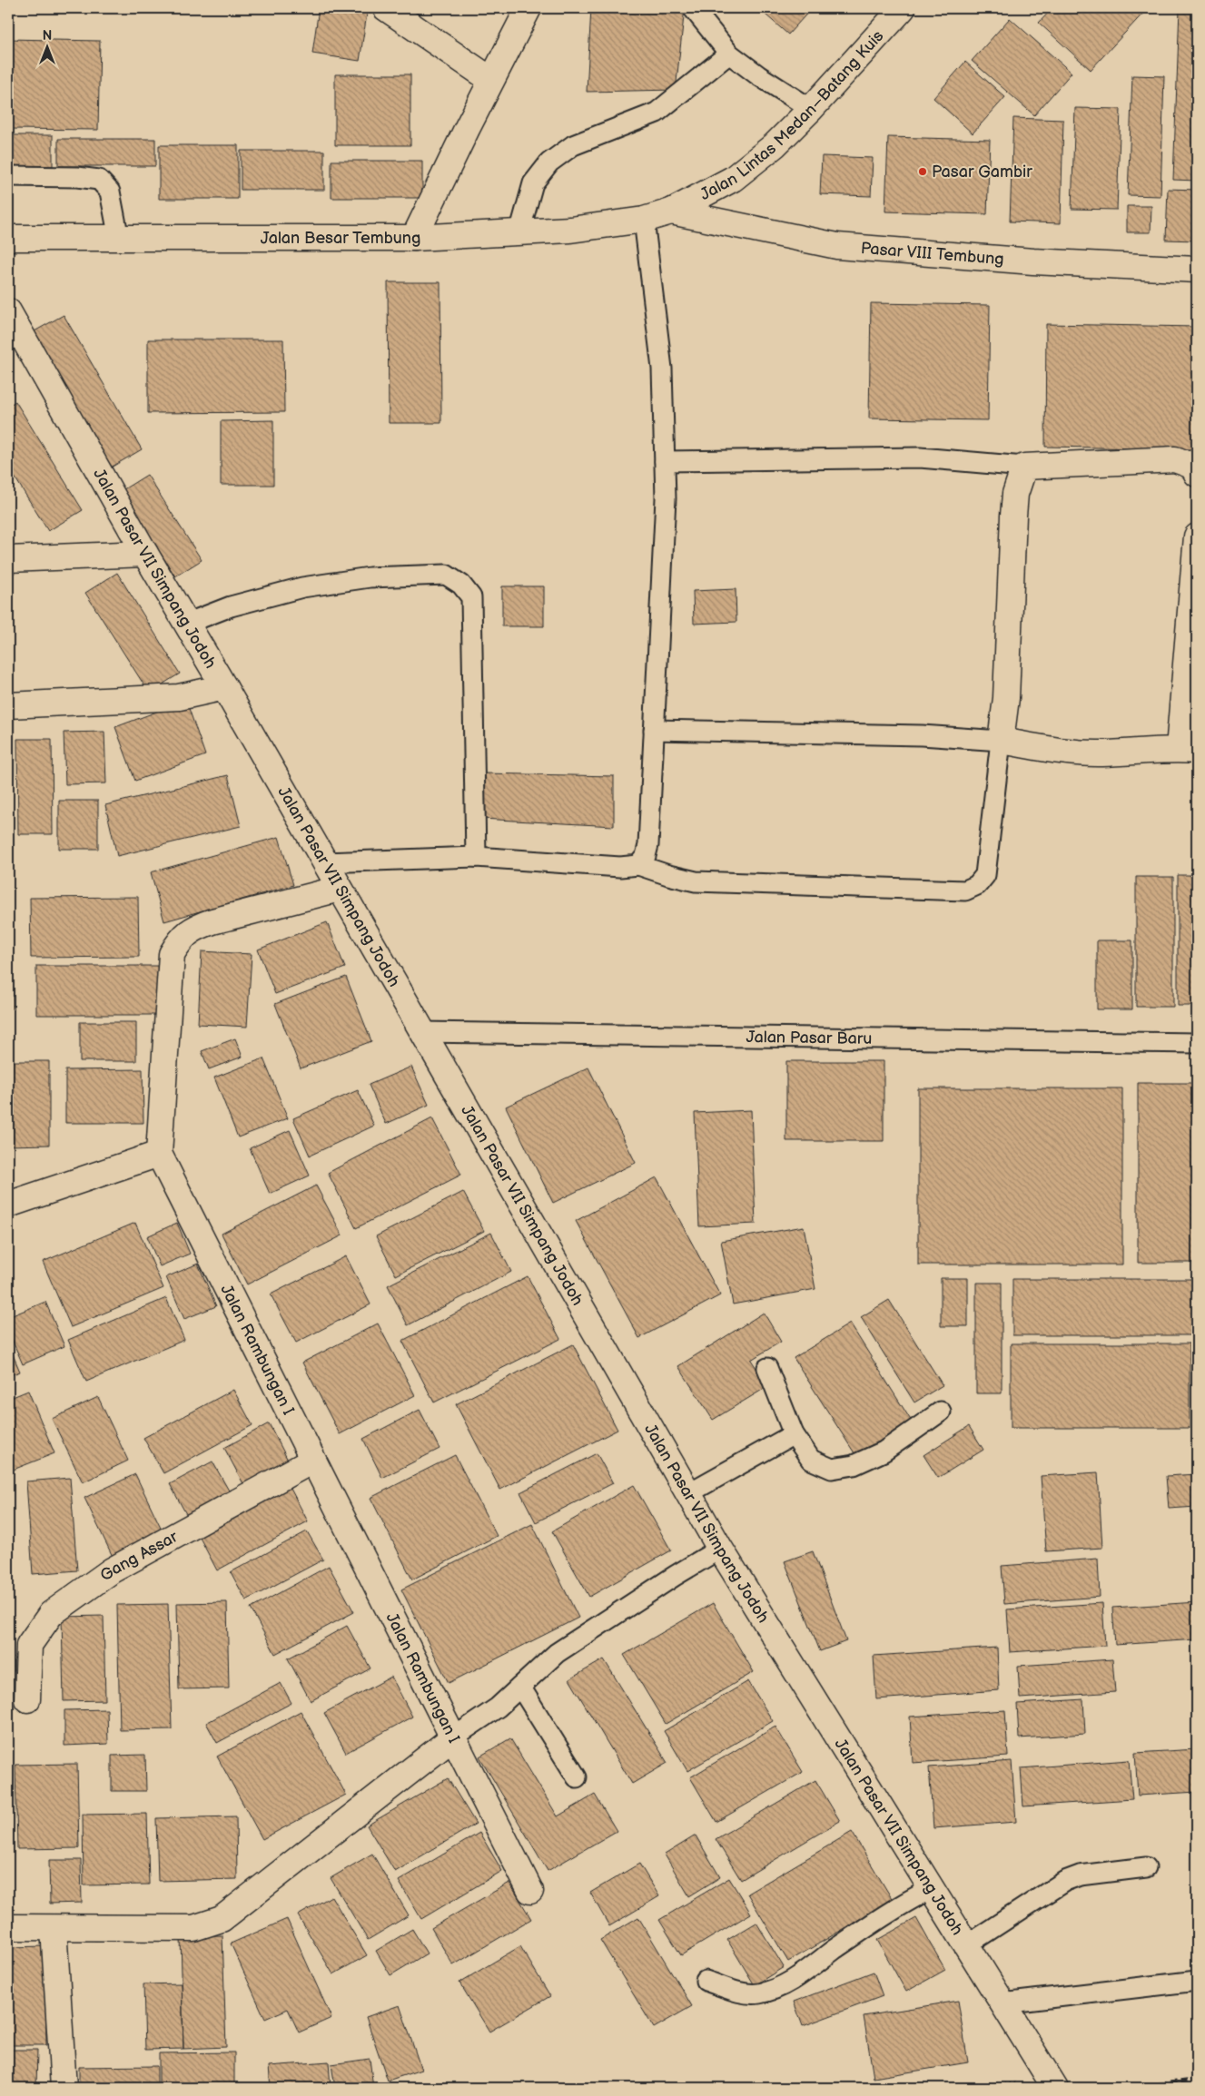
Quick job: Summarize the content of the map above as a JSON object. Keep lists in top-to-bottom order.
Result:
{
  "streets": {
    "main road": [
      "Jalan Lintas Medan–Batang Kuis",
      "Jalan Besar Tembung",
      "Pasar VIII Tembung",
      "Jalan Pasar VII Simpang Jodoh",
      "Jalan Rambungan I",
      "Gang Assar"
    ],
    "lane": ["Jalan Pasar Baru"]
  },
  "crossings": [
    ["Jalan Lintas Medan–Batang Kuis", "Jalan Besar Tembung"],
    ["Jalan Lintas Medan–Batang Kuis", "Pasar VIII Tembung"],
    ["Jalan Besar Tembung", "Pasar VIII Tembung"],
    ["Jalan Pasar VII Simpang Jodoh", "Jalan Pasar Baru"],
    ["Jalan Rambungan I", "Gang Assar"]
  ],
  "places": ["Pasar Gambir"],
  "north": "top"
}
